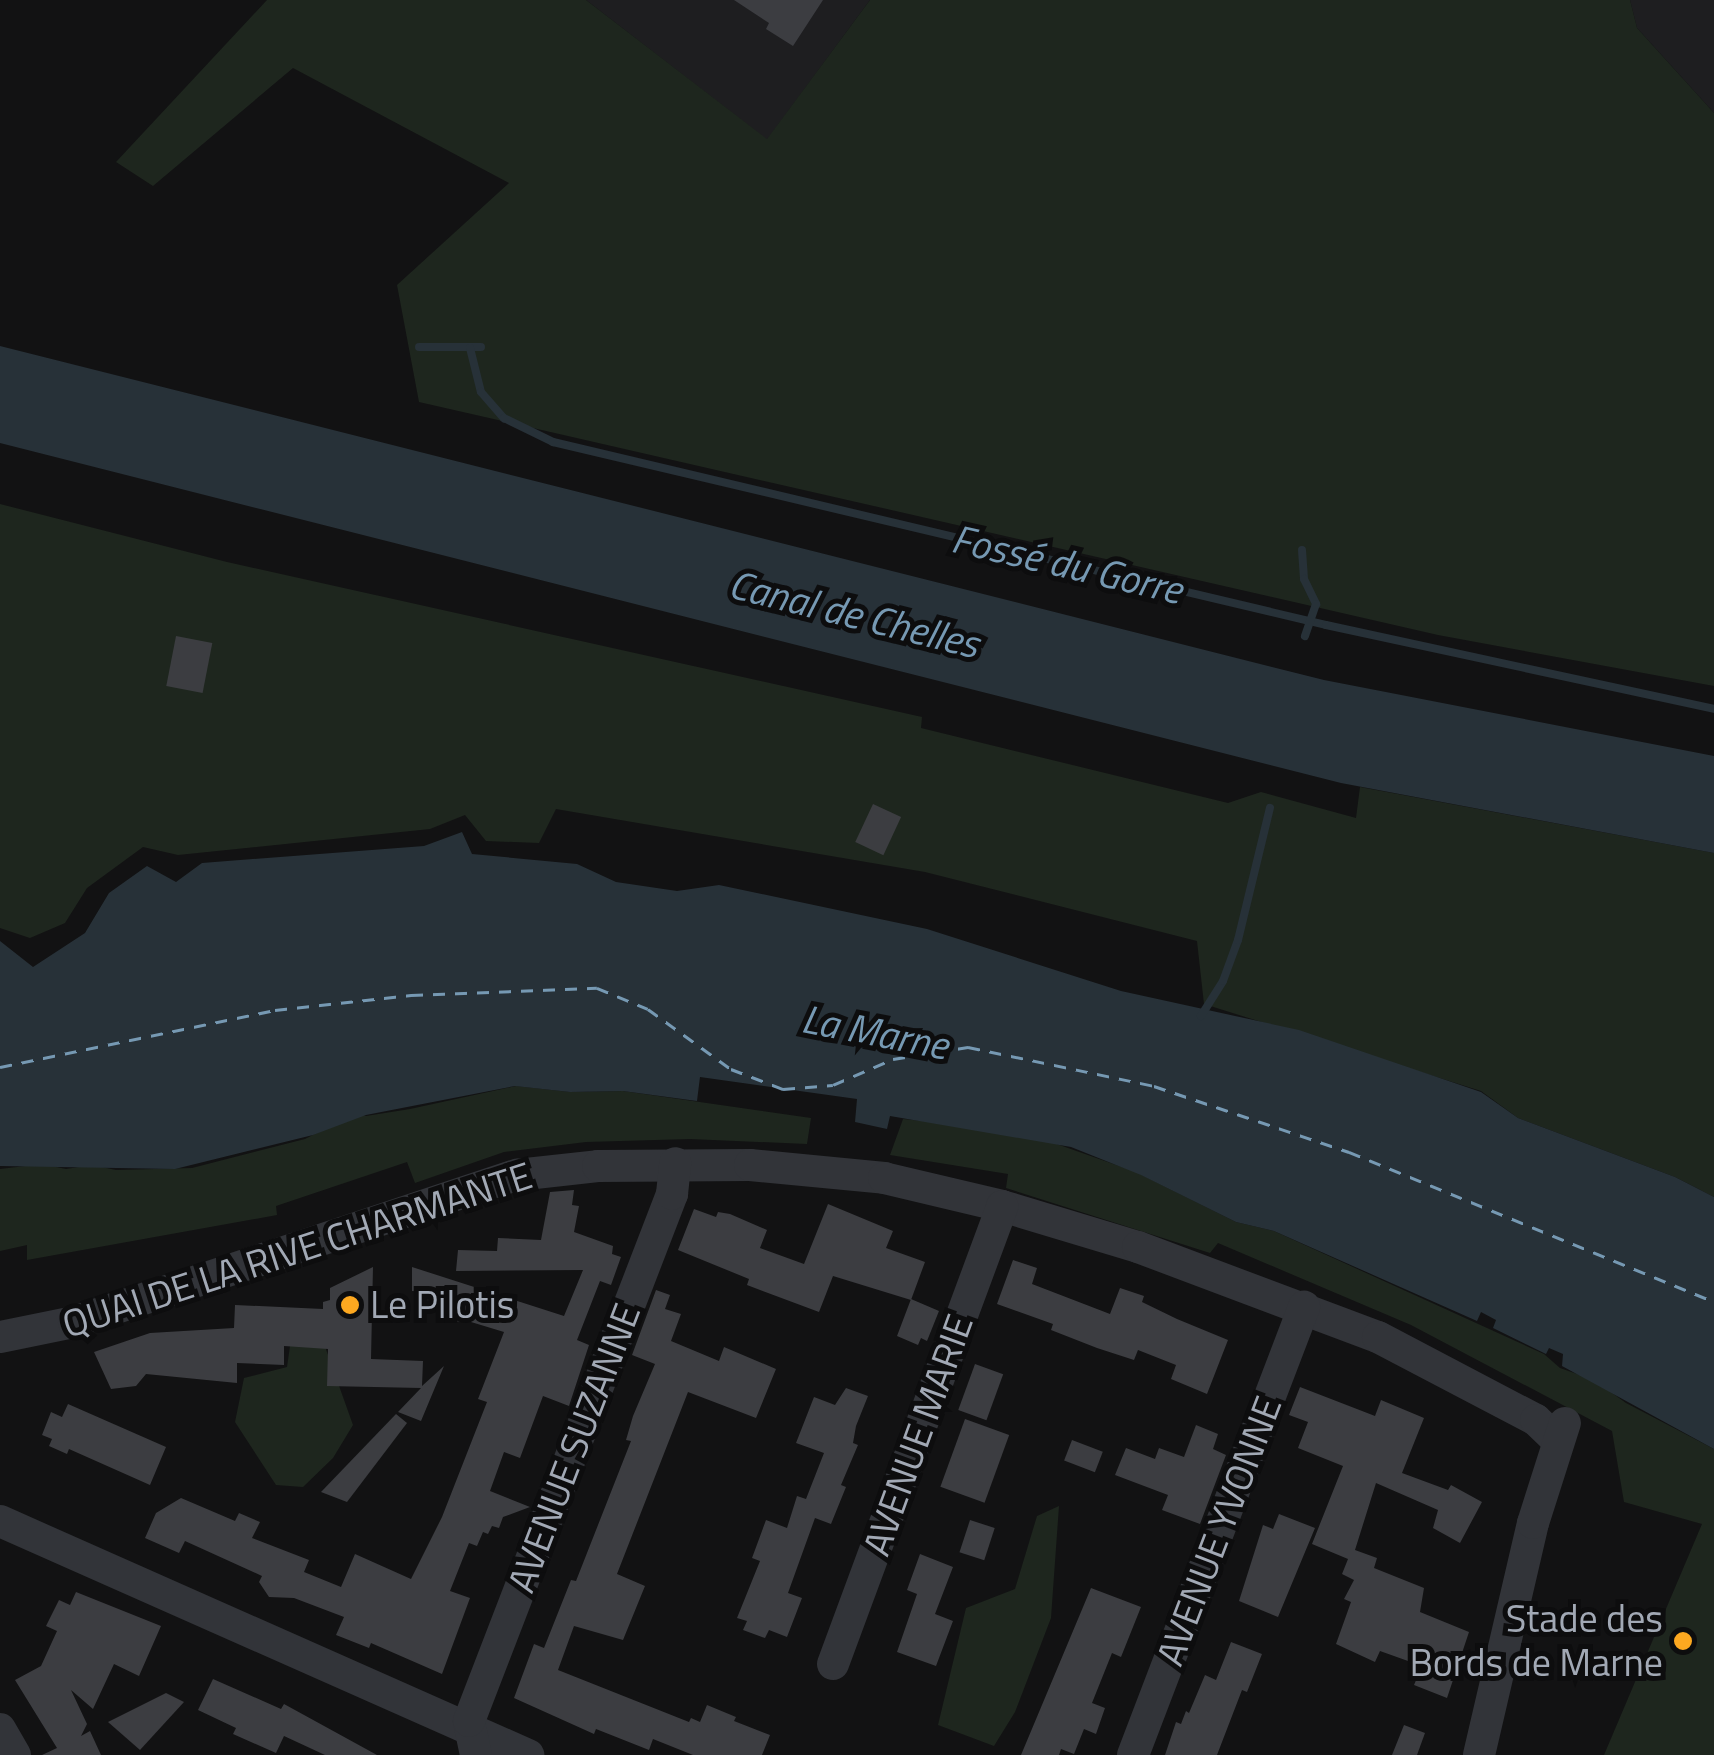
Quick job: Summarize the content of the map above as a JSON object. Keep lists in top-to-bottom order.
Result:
{
  "streets": {
    "street": [
      "QUAI DE LA RIVE CHARMANTE",
      "AVENUE MARIE",
      "AVENUE SUZANNE",
      "AVENUE YVONNE"
    ]
  },
  "crossings": [
    ["QUAI DE LA RIVE CHARMANTE", "AVENUE MARIE"],
    ["QUAI DE LA RIVE CHARMANTE", "AVENUE SUZANNE"],
    ["QUAI DE LA RIVE CHARMANTE", "AVENUE YVONNE"]
  ],
  "water": ["Fossé du Gorre", "Canal de Chelles", "La Marne"],
  "places": ["Le Pilotis", "Stade des Bords de Marne"]
}
